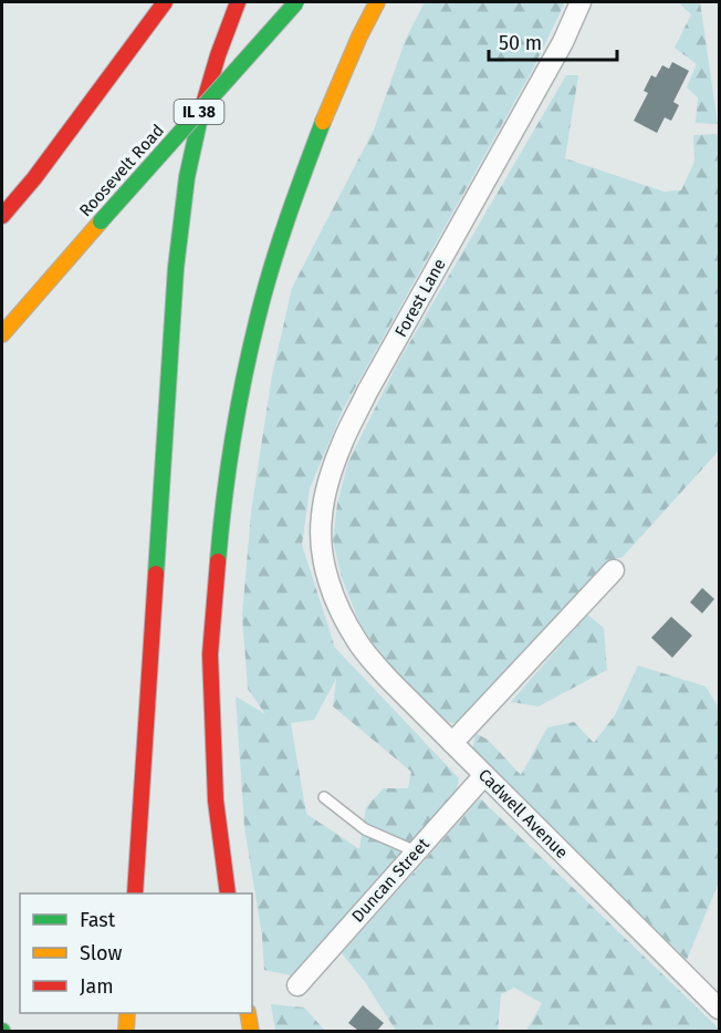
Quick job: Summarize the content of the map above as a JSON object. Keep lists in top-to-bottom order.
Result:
{
  "streets": {
    "highway": ["IL 38", "Roosevelt Road"],
    "street": ["Forest Lane", "Cadwell Avenue", "Duncan Street"]
  },
  "crossings": [
    ["Forest Lane", "Cadwell Avenue"],
    ["Cadwell Avenue", "Duncan Street"]
  ],
  "legend": ["Fast", "Slow", "Jam"],
  "scale_bar": "50 m"
}
